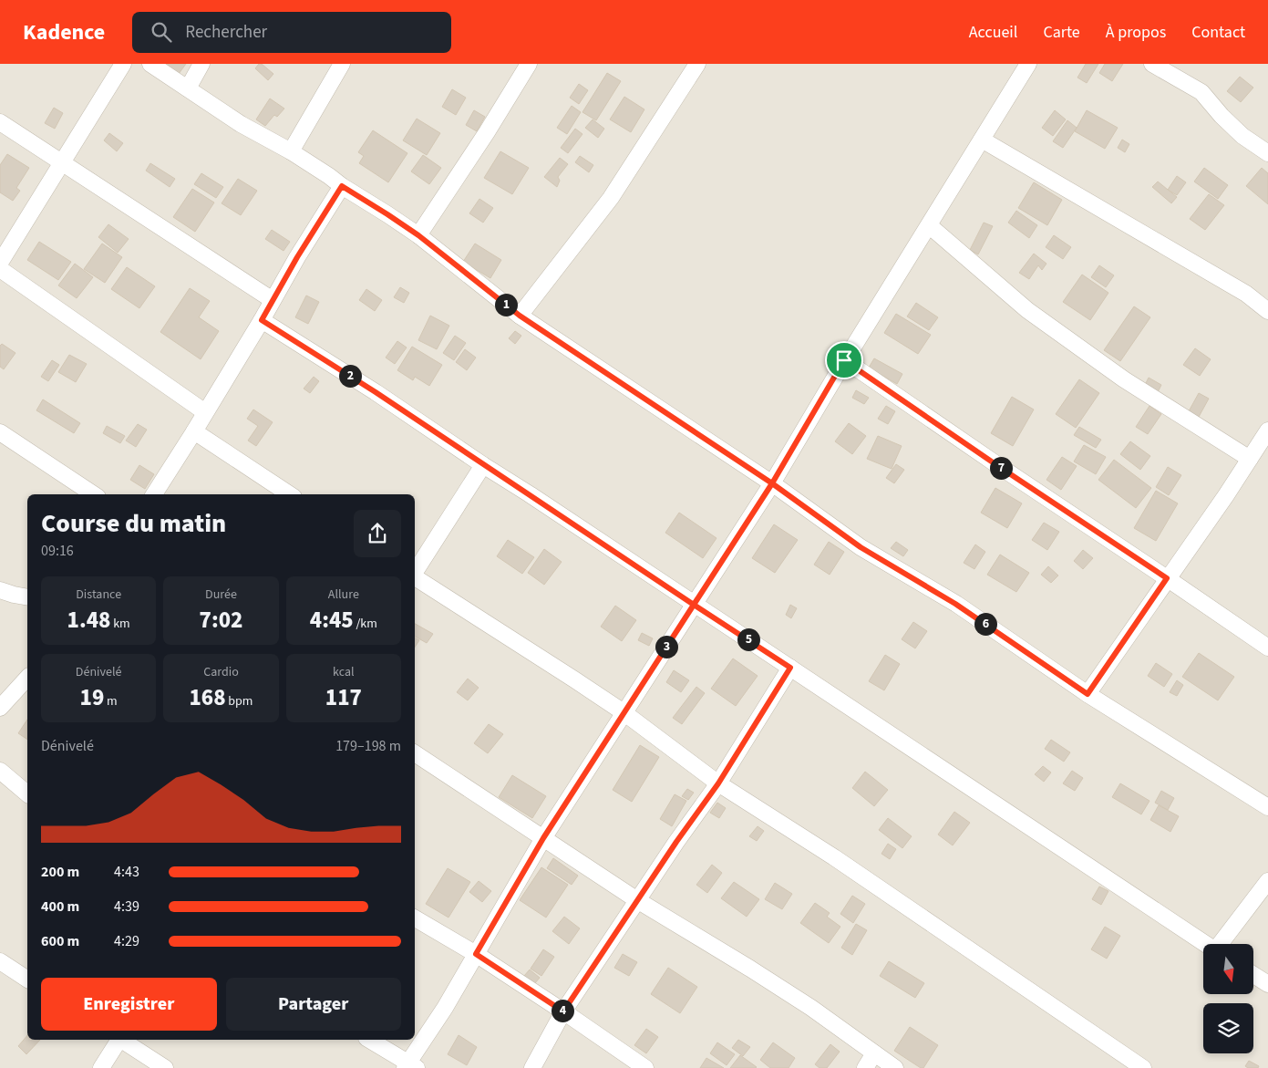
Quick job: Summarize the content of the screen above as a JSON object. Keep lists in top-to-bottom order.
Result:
{
  "north": "bottom",
  "page": {
    "header": "Kadence",
    "search": "Rechercher",
    "nav": [
      "Accueil",
      "Carte",
      "À propos",
      "Contact"
    ],
    "pins": [
      "1",
      "2",
      "7",
      "6",
      "5",
      "3",
      "4"
    ],
    "heading": ["Course du matin", "09:16"],
    "stats": [
      ["Distance", "1.48 km"],
      ["Durée", "7:02"],
      ["Allure", "4:45 /km"],
      ["Dénivelé", "19 m"],
      ["Cardio", "168 bpm"],
      ["kcal", "117"]
    ],
    "chart": ["Dénivelé", "179–198 m"],
    "list": [
      {
        "name": "200 m",
        "note": "4:43"
      },
      {
        "name": "400 m",
        "note": "4:39"
      },
      {
        "name": "600 m",
        "note": "4:29"
      }
    ],
    "buttons": ["Enregistrer", "Partager"]
  }
}
